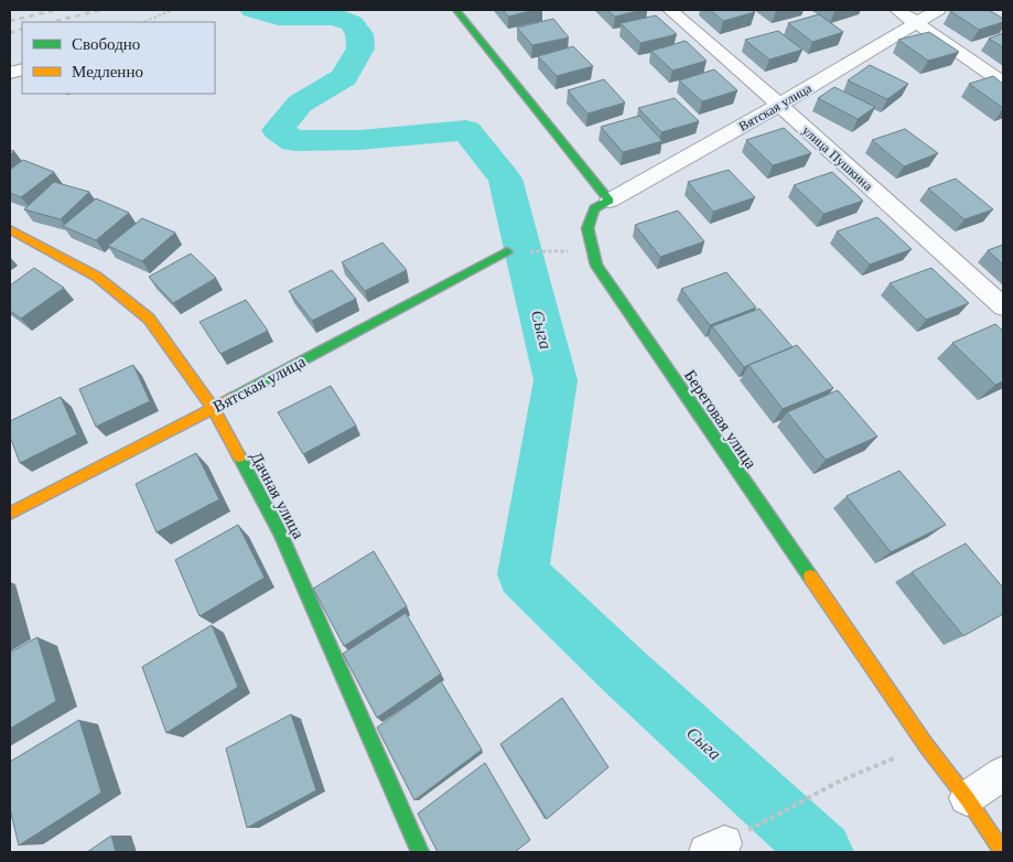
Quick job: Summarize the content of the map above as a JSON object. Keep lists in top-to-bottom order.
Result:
{
  "streets": {
    "street": [
      "Вятская улица",
      "улица Пушкина",
      "Береговая улица",
      "Дачная улица"
    ]
  },
  "crossings": [
    ["Вятская улица", "улица Пушкина"],
    ["Вятская улица", "Береговая улица"],
    ["Вятская улица", "Дачная улица"]
  ],
  "water": ["Сыга"],
  "legend": ["Свободно", "Медленно"]
}
